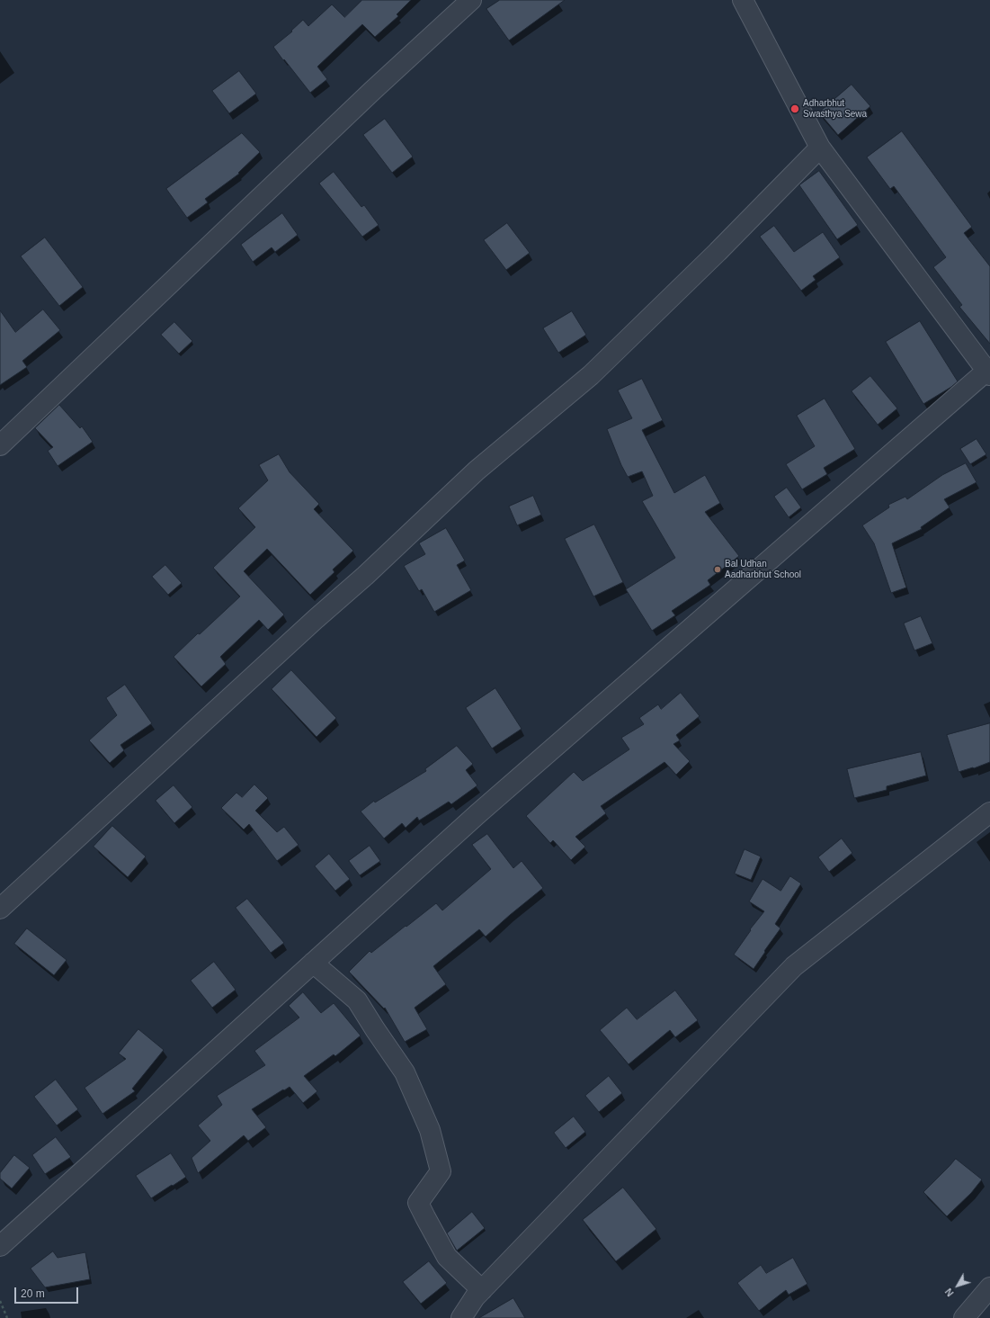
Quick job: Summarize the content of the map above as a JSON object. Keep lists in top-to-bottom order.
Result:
{
  "places": ["Adharbhut Swasthya Sewa", "Bal Udhan Aadharbhut School"],
  "scale_bar": "20 m",
  "north": "bottom left"
}
